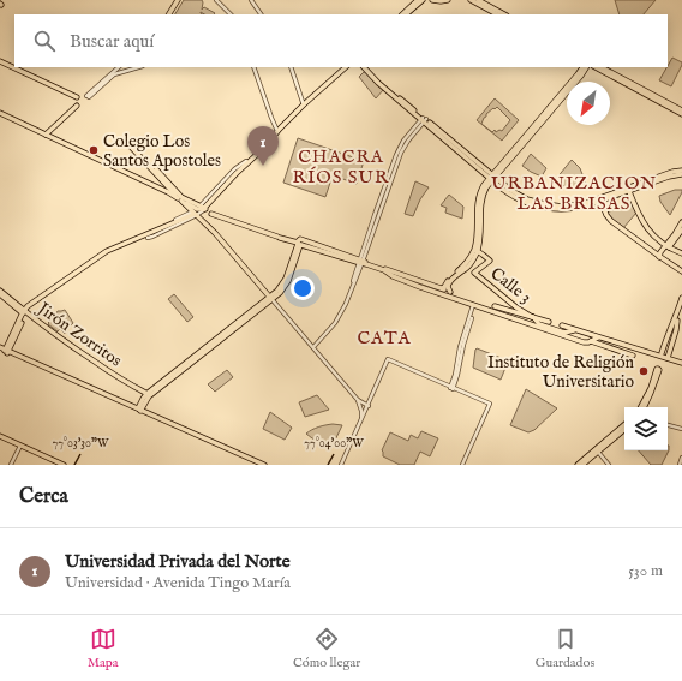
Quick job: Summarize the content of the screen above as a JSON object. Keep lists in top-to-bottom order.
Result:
{
  "streets": {
    "main road": ["Calle 3", "Jirón Zorritos"]
  },
  "districts": ["CHACRA RÍOS SUR", "URBANIZACION LAS BRISAS", "CATA"],
  "places": ["Colegio Los Santos Apostoles", "Instituto de Religión Universitario"],
  "north": "bottom left",
  "page": {
    "search": "Buscar aquí",
    "pins": "1",
    "heading": "Cerca",
    "list": [
      {
        "mark": "1",
        "name": "Universidad Privada del Norte",
        "note": "Universidad · Avenida Tingo María",
        "value": "530 m"
      }
    ],
    "nav": ["Mapa", "Cómo llegar", "Guardados"]
  },
  "coordinates": ["77°03'30\"W", "77°04'00\"W"]
}
